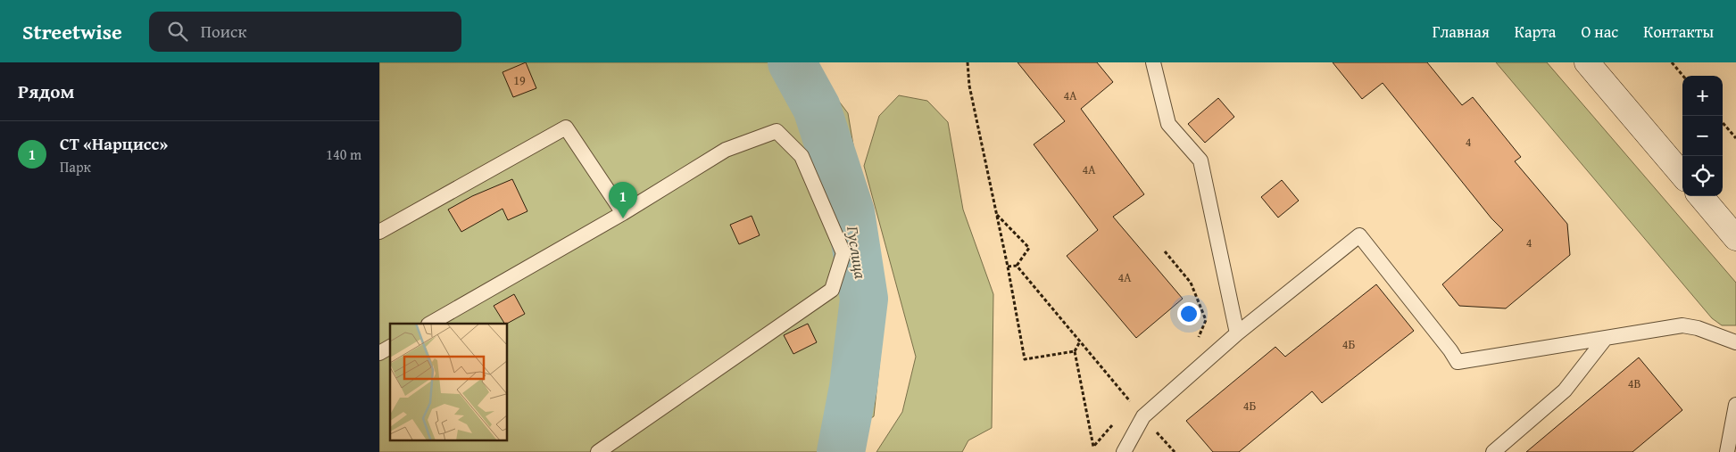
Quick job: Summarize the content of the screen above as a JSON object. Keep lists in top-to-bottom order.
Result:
{
  "water": ["Гуслица"],
  "house_numbers": [
    "19",
    "4А",
    "4",
    "4А",
    "4",
    "4А",
    "4Б",
    "4В",
    "4Б"
  ],
  "page": {
    "header": "Streetwise",
    "search": "Поиск",
    "nav": [
      "Главная",
      "Карта",
      "О нас",
      "Контакты"
    ],
    "heading": "Рядом",
    "map_buttons": ["+", "−"],
    "list": [
      {
        "mark": "1",
        "name": "СТ «Нарцисс»",
        "note": "Парк",
        "value": "140 m"
      }
    ],
    "pins": "1"
  }
}
